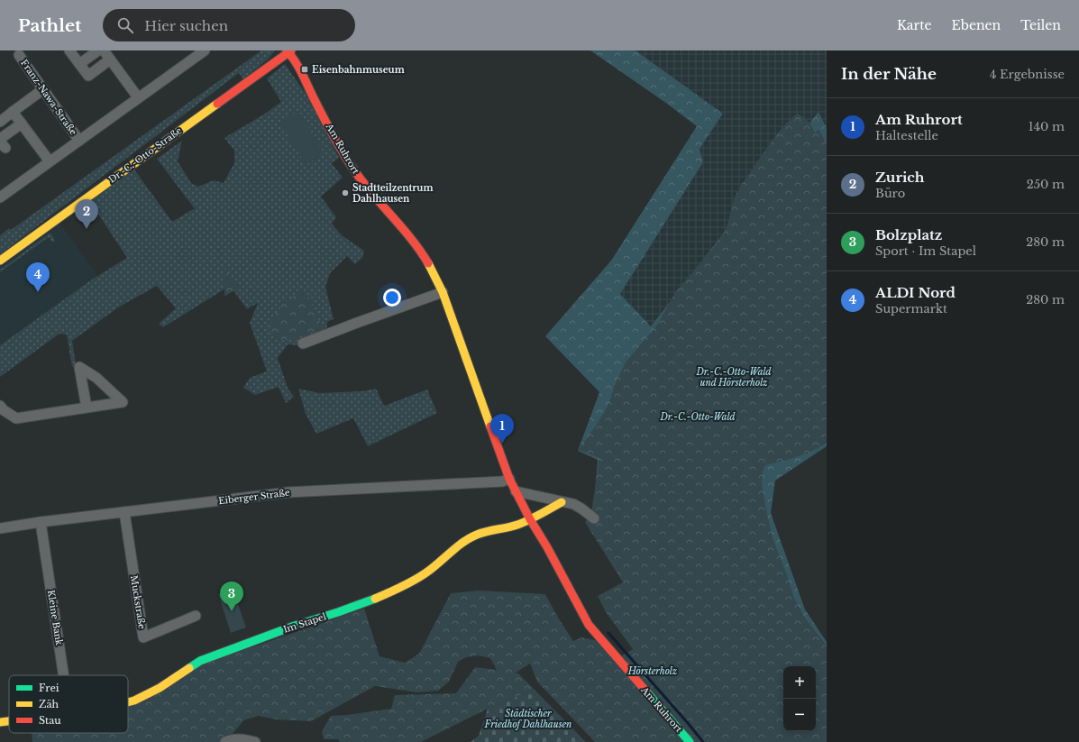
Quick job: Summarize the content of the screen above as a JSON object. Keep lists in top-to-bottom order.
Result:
{
  "streets": {
    "street": [
      "Franz-Nawa-Straße",
      "Am Ruhrort",
      "Dr.-C.-Otto-Straße",
      "Eiberger Straße",
      "Muckstraße",
      "Kleine Bank",
      "Im Stapel"
    ]
  },
  "crossings": [
    ["Am Ruhrort", "Dr.-C.-Otto-Straße"],
    ["Am Ruhrort", "Eiberger Straße"],
    ["Am Ruhrort", "Im Stapel"],
    ["Eiberger Straße", "Muckstraße"],
    ["Eiberger Straße", "Kleine Bank"]
  ],
  "parks": [
    "Dr.-C.-Otto-Wald und Hörsterholz",
    "Dr.-C.-Otto-Wald",
    "Hörsterholz",
    "Städtischer Friedhof Dahlhausen"
  ],
  "places": {
    "transit": ["Eisenbahnmuseum"],
    "other": ["Stadtteilzentrum Dahlhausen"]
  },
  "legend": ["Frei", "Zäh", "Stau"],
  "page": {
    "header": "Pathlet",
    "search": "Hier suchen",
    "nav": ["Karte", "Ebenen", "Teilen"],
    "heading": ["In der Nähe", "4 Ergebnisse"],
    "list": [
      {
        "mark": "1",
        "name": "Am Ruhrort",
        "note": "Haltestelle",
        "value": "140 m"
      },
      {
        "mark": "2",
        "name": "Zurich",
        "note": "Büro",
        "value": "250 m"
      },
      {
        "mark": "3",
        "name": "Bolzplatz",
        "note": "Sport · Im Stapel",
        "value": "280 m"
      },
      {
        "mark": "4",
        "name": "ALDI Nord",
        "note": "Supermarkt",
        "value": "280 m"
      }
    ],
    "pins": [
      "2",
      "4",
      "1",
      "3"
    ],
    "map_buttons": ["+", "−"]
  }
}
